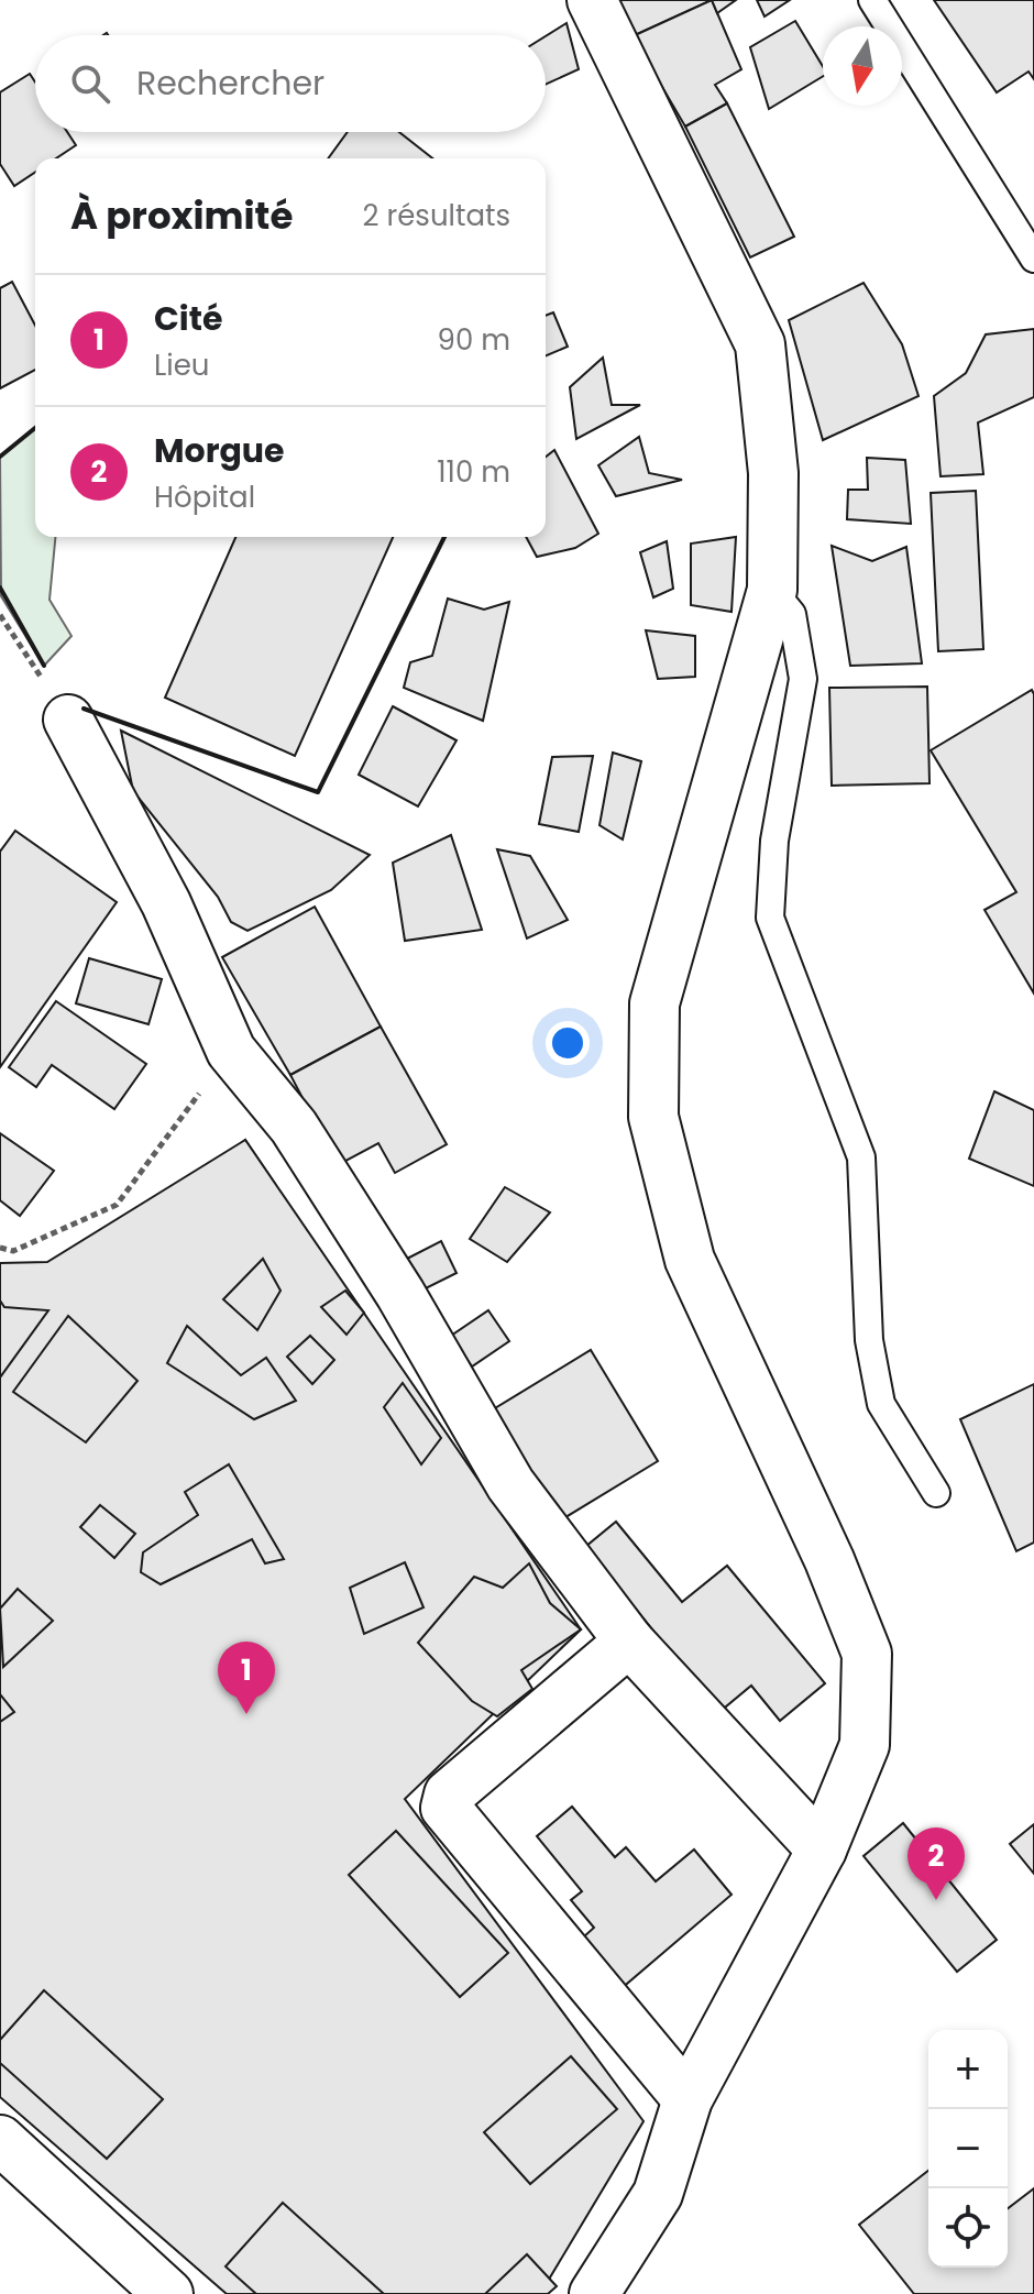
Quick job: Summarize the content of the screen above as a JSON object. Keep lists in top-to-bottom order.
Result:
{
  "north": "bottom",
  "page": {
    "search": "Rechercher",
    "heading": ["À proximité", "2 résultats"],
    "list": [
      {
        "mark": "1",
        "name": "Cité",
        "note": "Lieu",
        "value": "90 m"
      },
      {
        "mark": "2",
        "name": "Morgue",
        "note": "Hôpital",
        "value": "110 m"
      }
    ],
    "pins": ["1", "2"],
    "map_buttons": ["+", "−"]
  }
}
